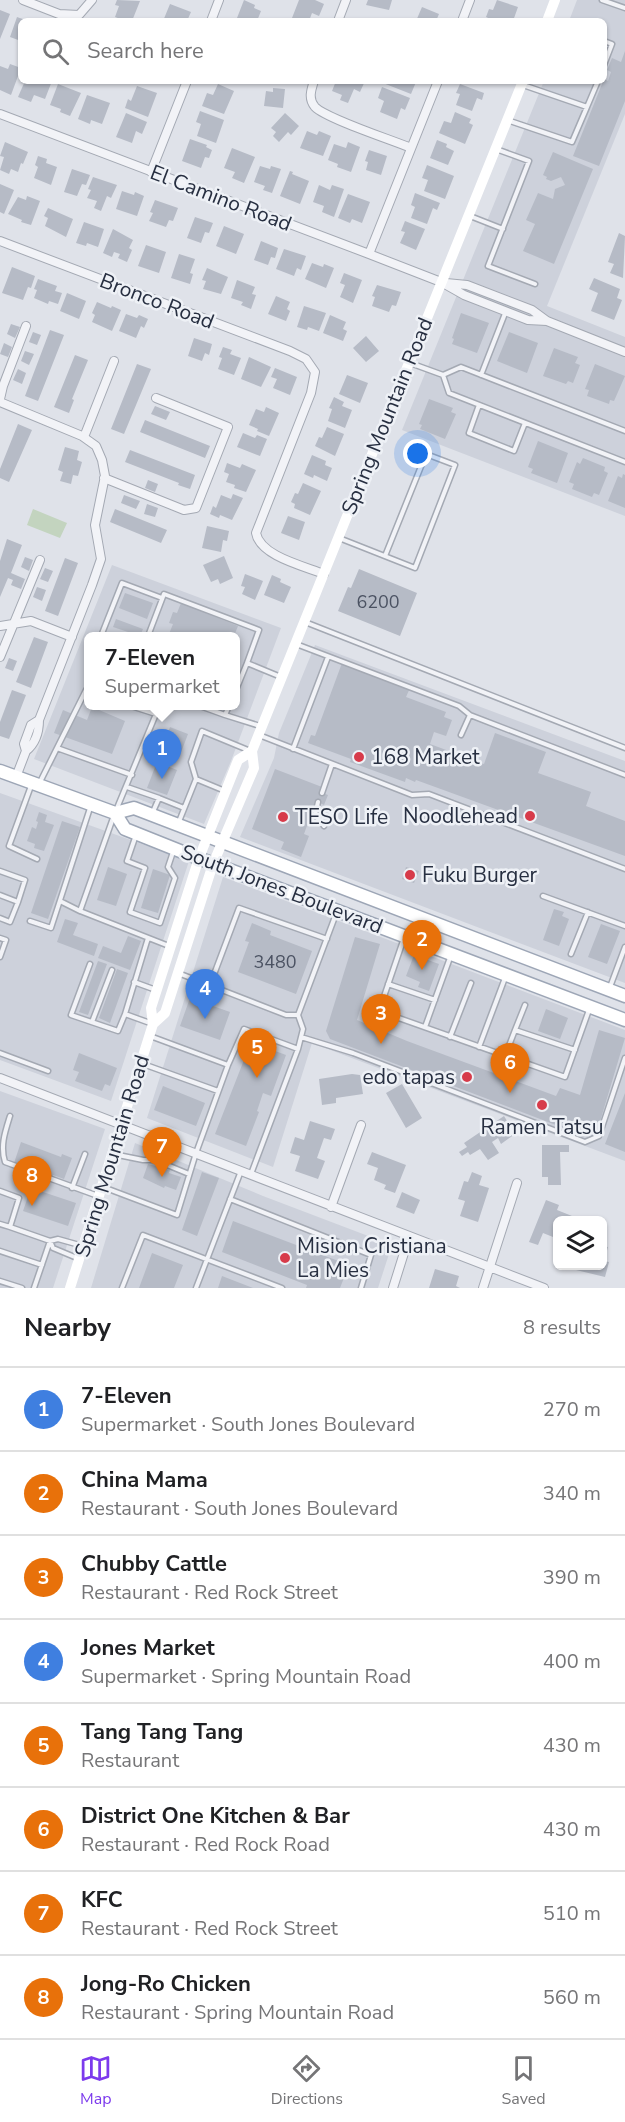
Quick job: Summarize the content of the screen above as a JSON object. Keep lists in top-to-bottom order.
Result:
{
  "streets": {
    "main road": ["Spring Mountain Road", "South Jones Boulevard"],
    "street": ["El Camino Road", "Bronco Road"]
  },
  "crossings": [
    ["El Camino Road", "Spring Mountain Road"],
    ["Bronco Road", "Spring Mountain Road"],
    ["Spring Mountain Road", "South Jones Boulevard"]
  ],
  "places": [
    "168 Market",
    "Noodlehead",
    "TESO Life",
    "Fuku Burger",
    "edo tapas",
    "Ramen Tatsu",
    "Mision Cristiana La Mies"
  ],
  "house_numbers": ["6200", "3480"],
  "page": {
    "search": "Search here",
    "popup": ["7-Eleven", "Supermarket"],
    "pins": [
      "1",
      "2",
      "4",
      "3",
      "5",
      "6",
      "7",
      "8"
    ],
    "heading": ["Nearby", "8 results"],
    "list": [
      {
        "mark": "1",
        "name": "7-Eleven",
        "note": "Supermarket · South Jones Boulevard",
        "value": "270 m"
      },
      {
        "mark": "2",
        "name": "China Mama",
        "note": "Restaurant · South Jones Boulevard",
        "value": "340 m"
      },
      {
        "mark": "3",
        "name": "Chubby Cattle",
        "note": "Restaurant · Red Rock Street",
        "value": "390 m"
      },
      {
        "mark": "4",
        "name": "Jones Market",
        "note": "Supermarket · Spring Mountain Road",
        "value": "400 m"
      },
      {
        "mark": "5",
        "name": "Tang Tang Tang",
        "note": "Restaurant",
        "value": "430 m"
      },
      {
        "mark": "6",
        "name": "District One Kitchen & Bar",
        "note": "Restaurant · Red Rock Road",
        "value": "430 m"
      },
      {
        "mark": "7",
        "name": "KFC",
        "note": "Restaurant · Red Rock Street",
        "value": "510 m"
      },
      {
        "mark": "8",
        "name": "Jong-Ro Chicken",
        "note": "Restaurant · Spring Mountain Road",
        "value": "560 m"
      }
    ],
    "nav": ["Map", "Directions", "Saved"]
  }
}
